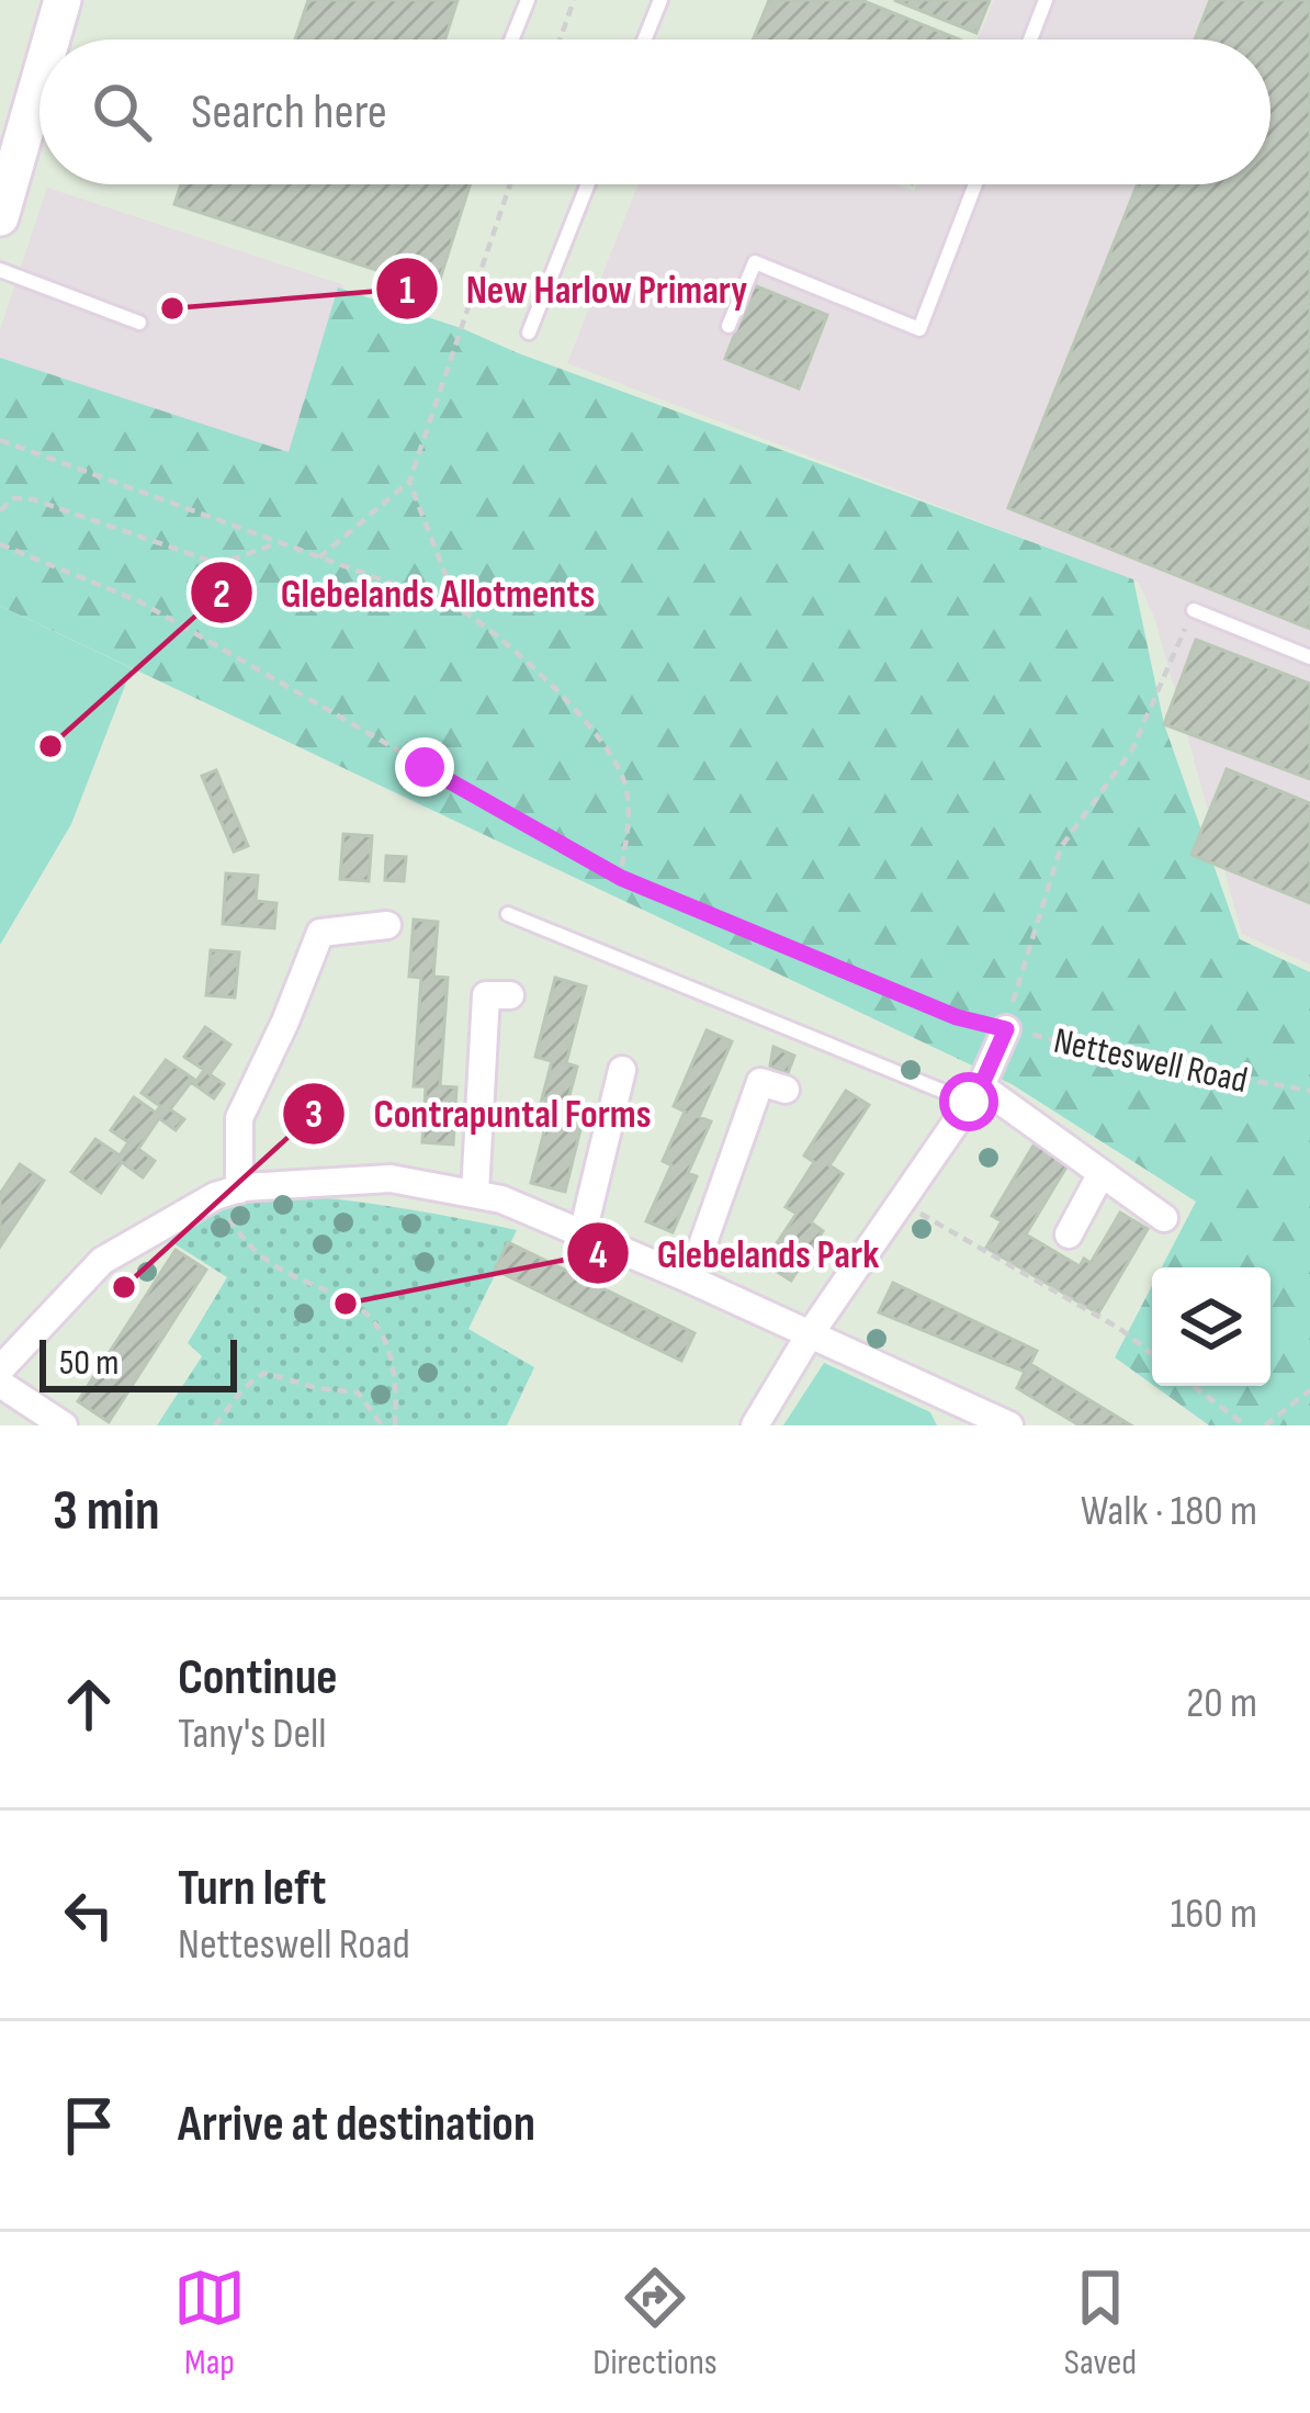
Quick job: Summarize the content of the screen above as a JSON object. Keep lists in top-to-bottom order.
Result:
{
  "streets": {
    "path": ["Netteswell Road"]
  },
  "places": [
    "New Harlow Primary",
    "Glebelands Allotments",
    "Contrapuntal Forms",
    "Glebelands Park"
  ],
  "scale_bar": "50 m",
  "page": {
    "search": "Search here",
    "scale": "50 m",
    "heading": ["3 min", "Walk · 180 m"],
    "list": [
      ["Continue", "Tany's Dell", "20 m"],
      ["Turn left", "Netteswell Road", "160 m"],
      "Arrive at destination"
    ],
    "nav": ["Map", "Directions", "Saved"]
  }
}
